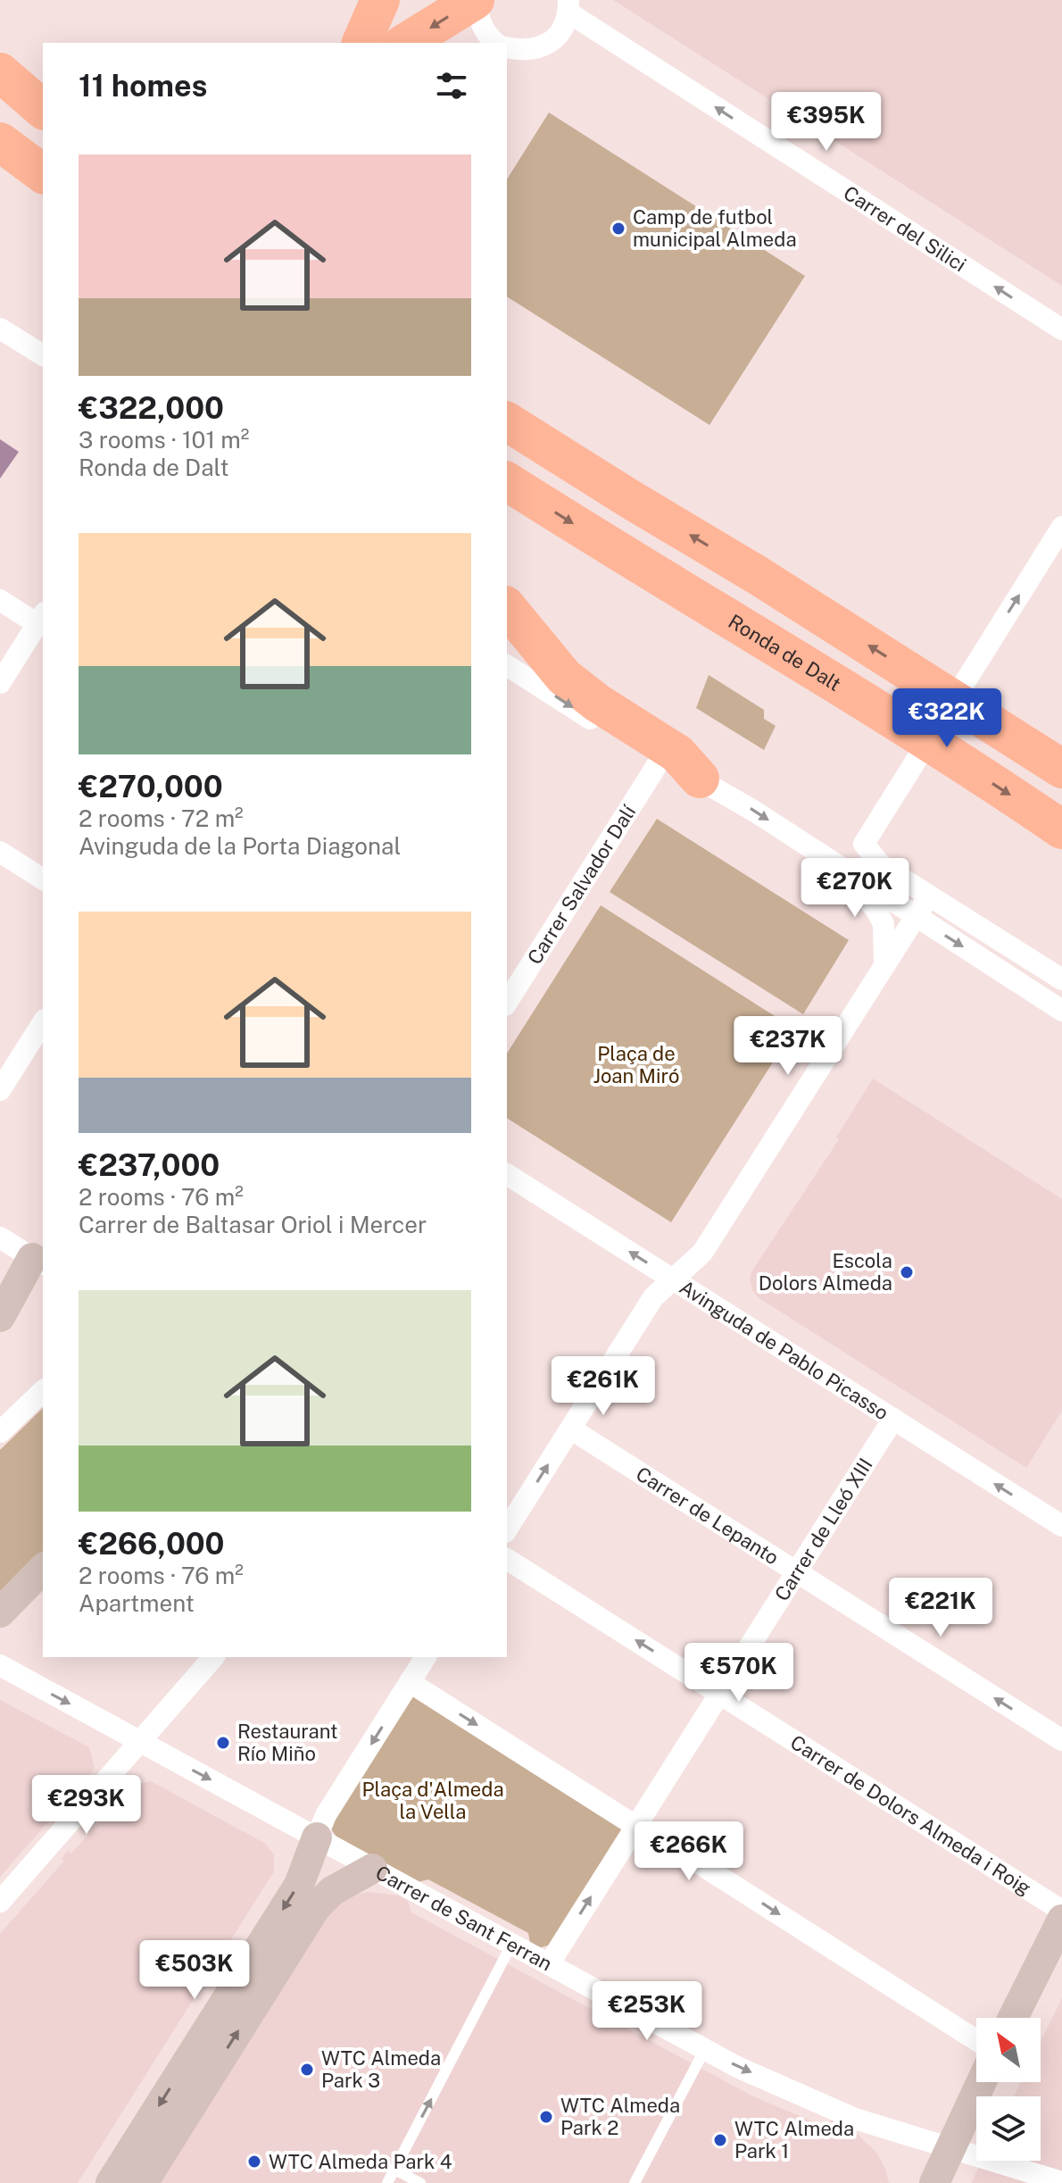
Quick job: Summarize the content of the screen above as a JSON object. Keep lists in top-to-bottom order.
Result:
{
  "streets": {
    "highway": ["Ronda de Dalt"],
    "street": [
      "Carrer del Silici",
      "Carrer Salvador Dalí",
      "Avinguda de Pablo Picasso",
      "Carrer de Lepanto",
      "Carrer de Lleó XIII",
      "Carrer de Dolors Almeda i Roig",
      "Carrer de Sant Ferran"
    ]
  },
  "crossings": [
    ["Avinguda de Pablo Picasso", "Carrer de Lleó XIII"],
    ["Carrer de Lepanto", "Carrer de Lleó XIII"],
    ["Carrer de Lleó XIII", "Carrer de Dolors Almeda i Roig"],
    ["Carrer de Lleó XIII", "Carrer de Sant Ferran"]
  ],
  "one_way": ["Carrer del Silici", "Avinguda de Pablo Picasso", "Carrer de Lepanto"],
  "parks": ["Plaça de Joan Miró", "Plaça d'Almeda la Vella"],
  "places": [
    "Camp de futbol municipal Almeda",
    "Escola Dolors Almeda",
    "Restaurant Río Miño",
    "WTC Almeda Park 3",
    "WTC Almeda Park 2",
    "WTC Almeda Park 1",
    "WTC Almeda Park 4"
  ],
  "north": "top left",
  "page": {
    "heading": "11 homes",
    "price": [
      "€395K",
      "€322K",
      "€270K",
      "€237K",
      "€261K",
      "€221K",
      "€570K",
      "€293K",
      "€266K",
      "€503K",
      "€253K"
    ],
    "list": [
      {
        "name": "€322,000",
        "note": "3 rooms · 101 m² · Ronda de Dalt"
      },
      {
        "name": "€270,000",
        "note": "2 rooms · 72 m² · Avinguda de la Porta Diagonal"
      },
      {
        "name": "€237,000",
        "note": "2 rooms · 76 m² · Carrer de Baltasar Oriol i Mercer"
      },
      {
        "name": "€266,000",
        "note": "2 rooms · 76 m² · Apartment"
      }
    ]
  }
}
